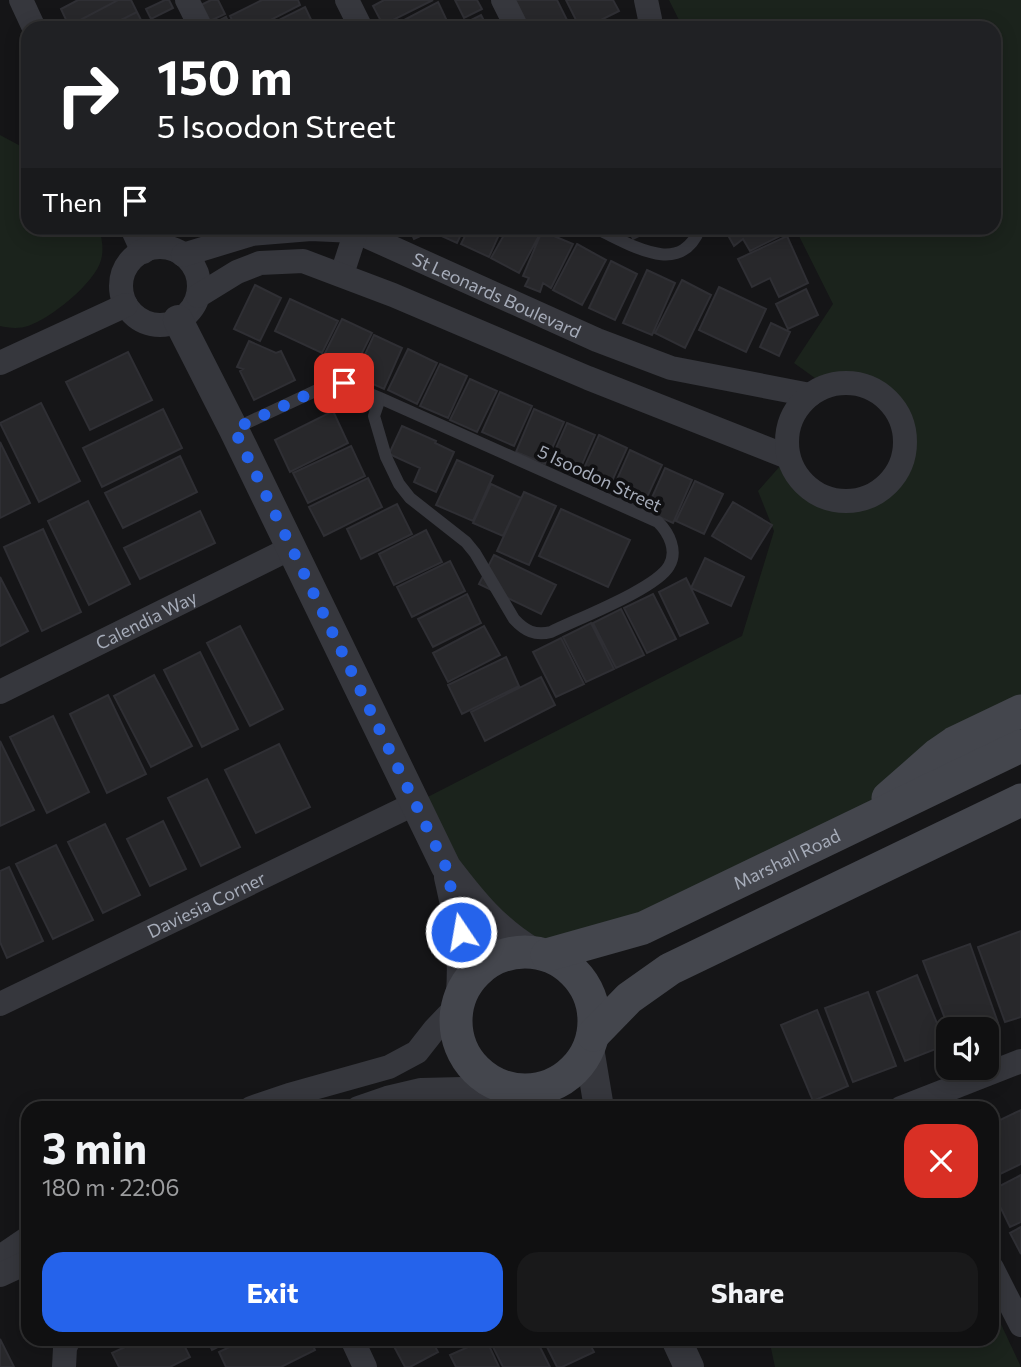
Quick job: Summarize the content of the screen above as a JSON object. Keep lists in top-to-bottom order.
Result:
{
  "streets": {
    "main road": ["Marshall Road"],
    "street": ["St Leonards Boulevard", "Calendia Way", "Daviesia Corner"],
    "lane": ["5 Isoodon Street"]
  },
  "page": {
    "turn": ["150 m", "5 Isoodon Street"],
    "then": "Then",
    "heading": ["3 min", "180 m · 22:06"],
    "buttons": ["Exit", "Share"]
  }
}
